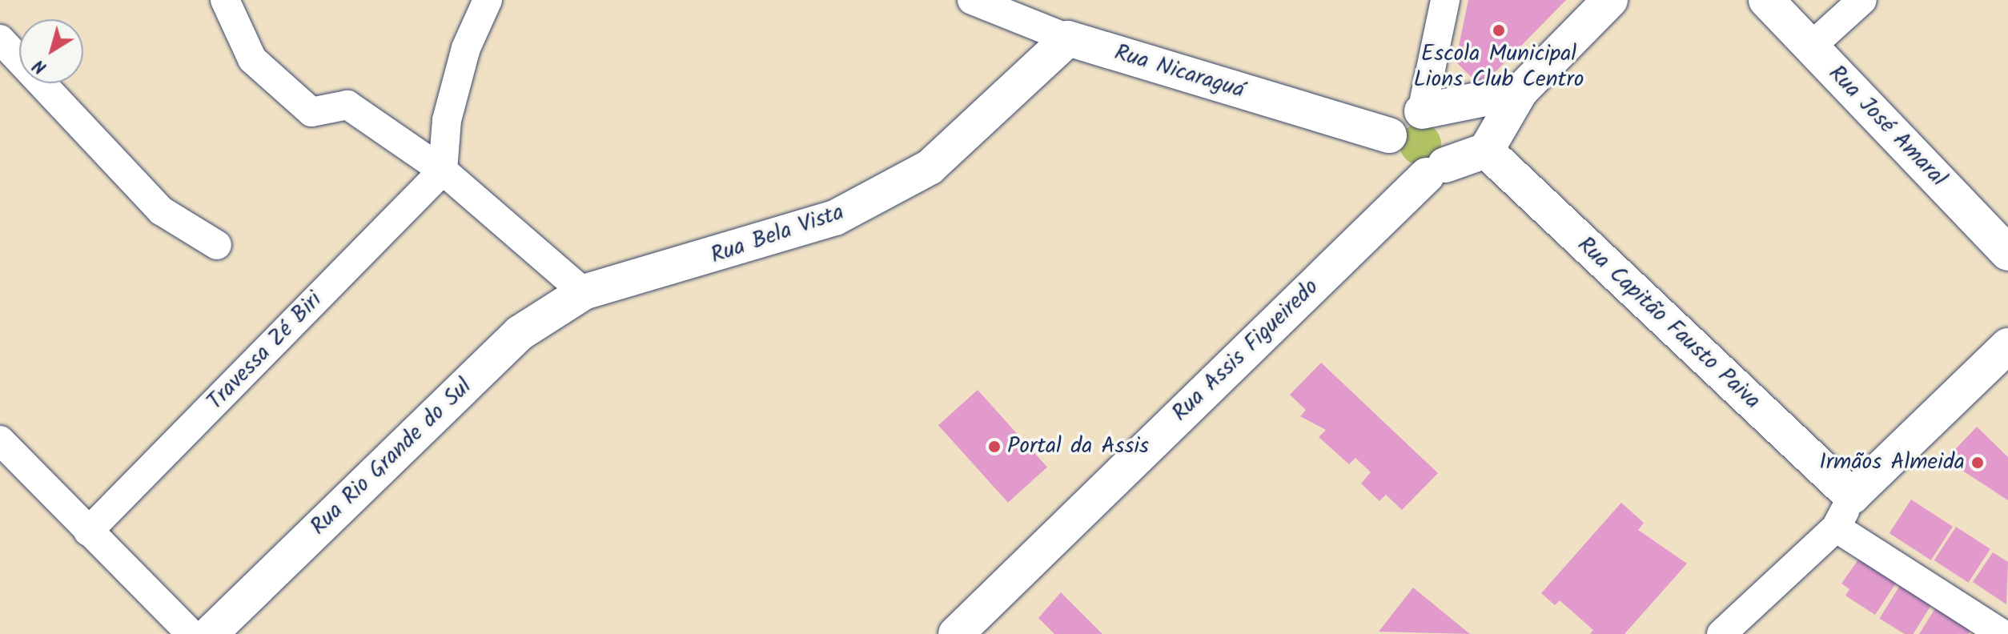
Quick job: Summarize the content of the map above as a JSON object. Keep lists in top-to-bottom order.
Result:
{
  "streets": {
    "street": [
      "Rua Nicaraguá",
      "Rua José Amaral",
      "Rua Bela Vista",
      "Rua Capitão Fausto Paiva",
      "Rua Assis Figueiredo",
      "Travessa Zé Biri",
      "Rua Rio Grande do Sul"
    ]
  },
  "crossings": [
    ["Rua Nicaraguá", "Rua Bela Vista"],
    ["Rua Nicaraguá", "Rua Assis Figueiredo"],
    ["Rua Bela Vista", "Rua Rio Grande do Sul"]
  ],
  "places": ["Escola Municipal Lions Club Centro", "Portal da Assis", "Irmãos Almeida"],
  "north": "bottom left"
}
